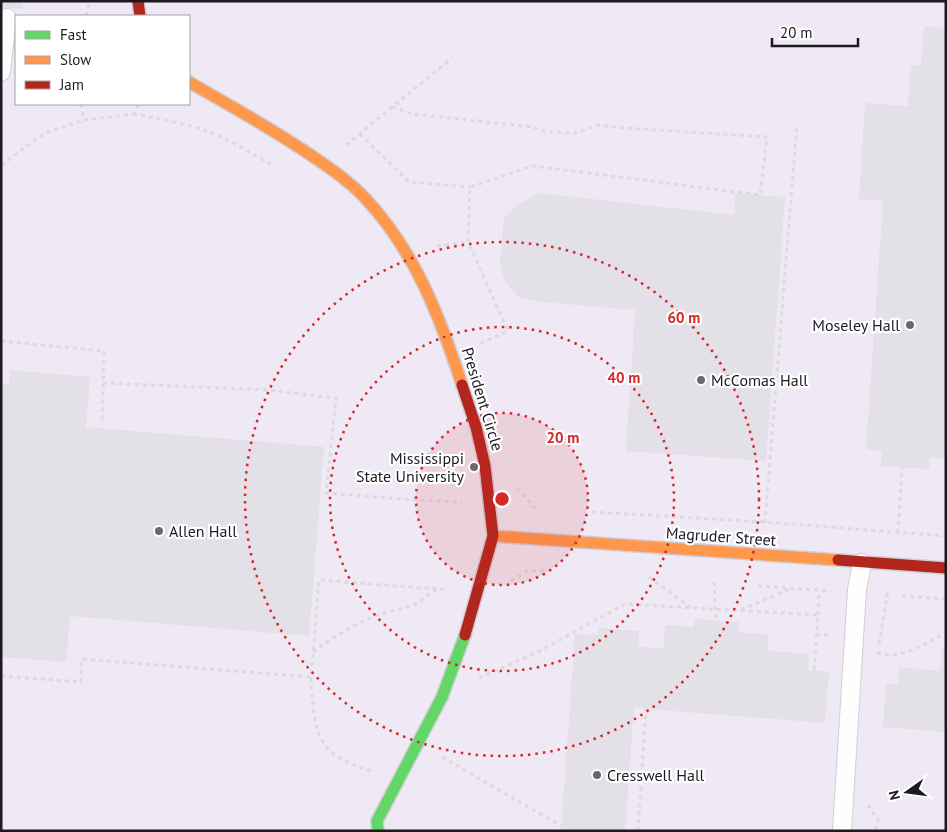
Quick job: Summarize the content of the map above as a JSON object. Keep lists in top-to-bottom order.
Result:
{
  "streets": {
    "street": ["President Circle", "Magruder Street"]
  },
  "crossings": [
    ["President Circle", "Magruder Street"]
  ],
  "places": [
    "Moseley Hall",
    "McComas Hall",
    "Mississippi State University",
    "Allen Hall",
    "Cresswell Hall"
  ],
  "legend": ["Fast", "Slow", "Jam"],
  "scale_bar": "20 m",
  "north": "left",
  "rings": ["60 m", "40 m", "20 m"]
}
